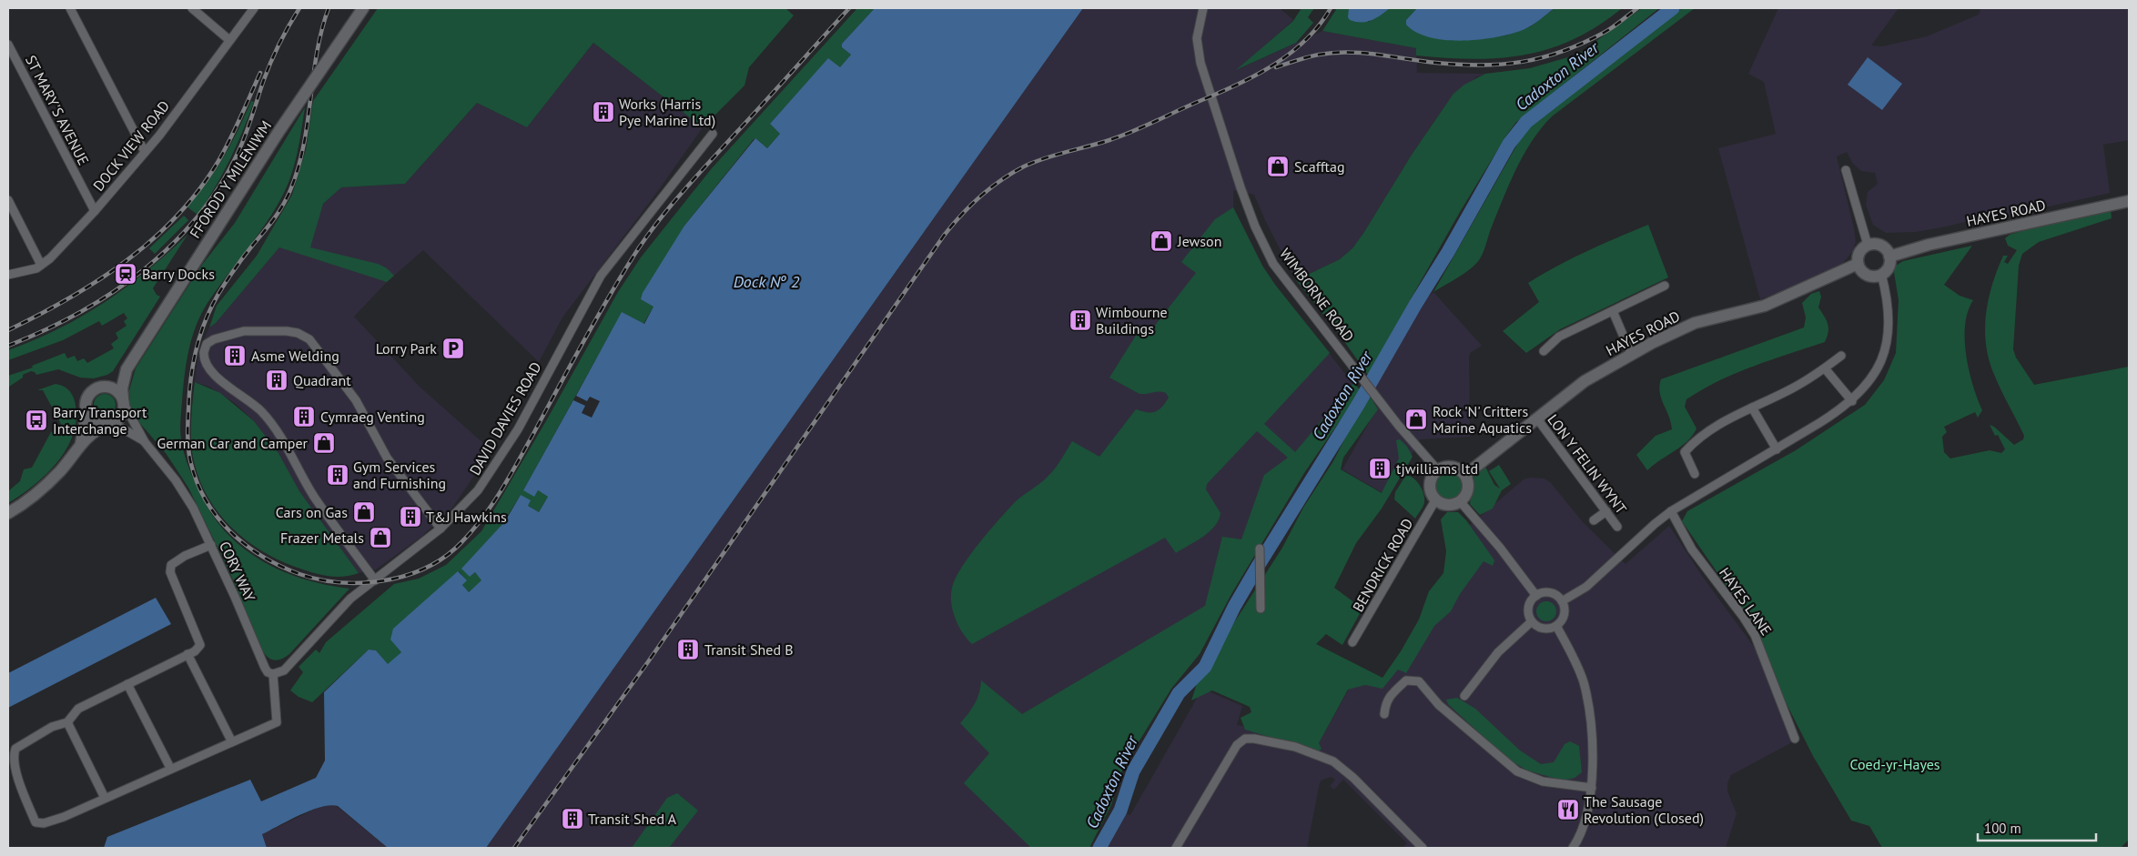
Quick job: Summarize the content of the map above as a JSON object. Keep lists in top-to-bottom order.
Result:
{
  "streets": {
    "street": [
      "ST MARY'S AVENUE",
      "DOCK VIEW ROAD",
      "FFORDD Y MILENIWM",
      "HAYES ROAD",
      "WIMBORNE ROAD",
      "DAVID DAVIES ROAD",
      "LON Y FELIN WYNT",
      "BENDRICK ROAD",
      "CORY WAY",
      "HAYES LANE"
    ]
  },
  "crossings": [
    ["ST MARY'S AVENUE", "DOCK VIEW ROAD"],
    ["FFORDD Y MILENIWM", "CORY WAY"],
    ["HAYES ROAD", "WIMBORNE ROAD"],
    ["HAYES ROAD", "LON Y FELIN WYNT"],
    ["HAYES ROAD", "BENDRICK ROAD"],
    ["WIMBORNE ROAD", "BENDRICK ROAD"],
    ["DAVID DAVIES ROAD", "CORY WAY"]
  ],
  "water": ["Cadoxton River", "Dock Nº 2"],
  "parks": ["Coed-yr-Hayes"],
  "places": {
    "building": [
      "Works (Harris Pye Marine Ltd)",
      "Wimbourne Buildings",
      "Asme Welding",
      "Quadrant",
      "Cymraeg Venting",
      "tjwilliams ltd",
      "Gym Services and Furnishing",
      "T&J Hawkins",
      "Transit Shed B",
      "Transit Shed A"
    ],
    "shop": [
      "Scafftag",
      "Jewson",
      "Rock 'N' Critters Marine Aquatics",
      "German Car and Camper",
      "Cars on Gas",
      "Frazer Metals"
    ],
    "station": ["Barry Docks"],
    "parking": ["Lorry Park"],
    "bus stop": ["Barry Transport Interchange"],
    "restaurant": ["The Sausage Revolution (Closed)"]
  },
  "scale_bar": "100 m"
}
